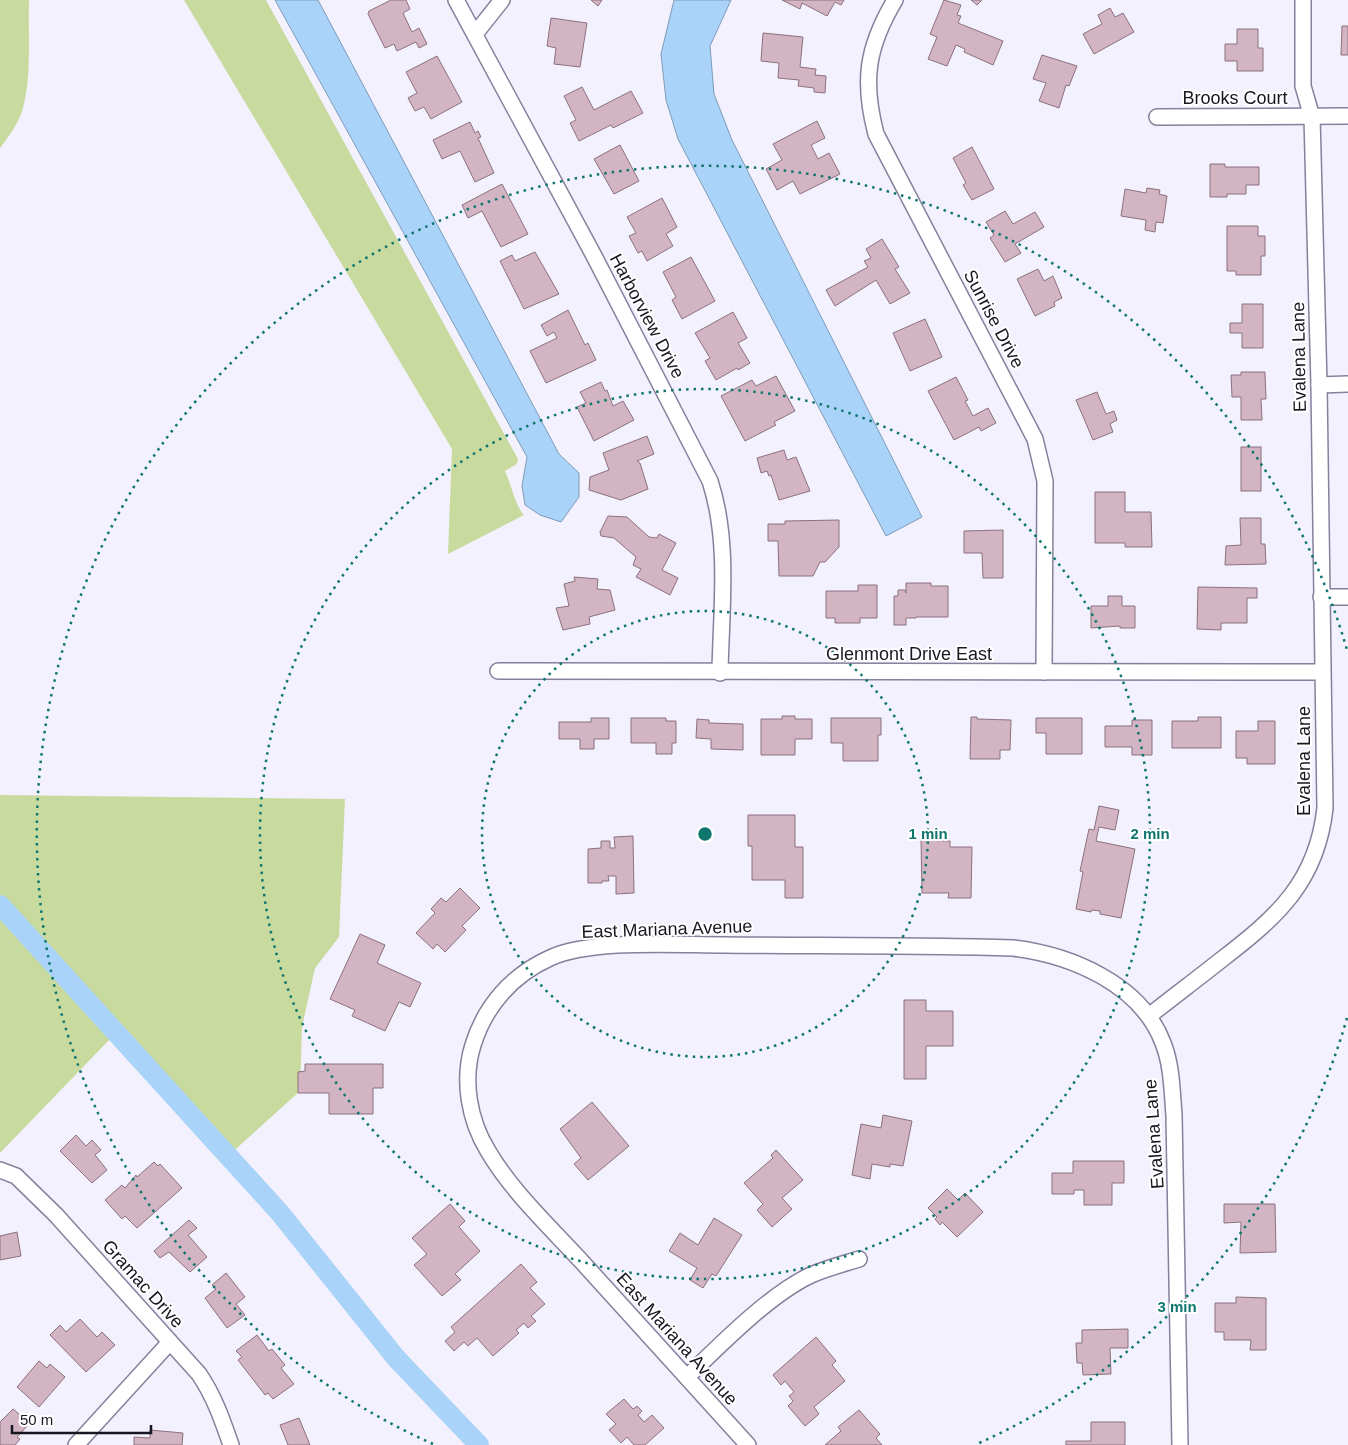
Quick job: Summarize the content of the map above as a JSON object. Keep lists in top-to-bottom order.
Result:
{
  "streets": {
    "street": [
      "Brooks Court",
      "Harborview Drive",
      "Sunrise Drive",
      "Evalena Lane",
      "Glenmont Drive East",
      "East Mariana Avenue",
      "Gramac Drive"
    ]
  },
  "crossings": [
    ["Brooks Court", "Evalena Lane"],
    ["Harborview Drive", "Glenmont Drive East"],
    ["Sunrise Drive", "Glenmont Drive East"],
    ["Evalena Lane", "Glenmont Drive East"],
    ["Evalena Lane", "East Mariana Avenue"]
  ],
  "scale_bar": "50 m",
  "rings": ["1 min", "2 min", "3 min"]
}
